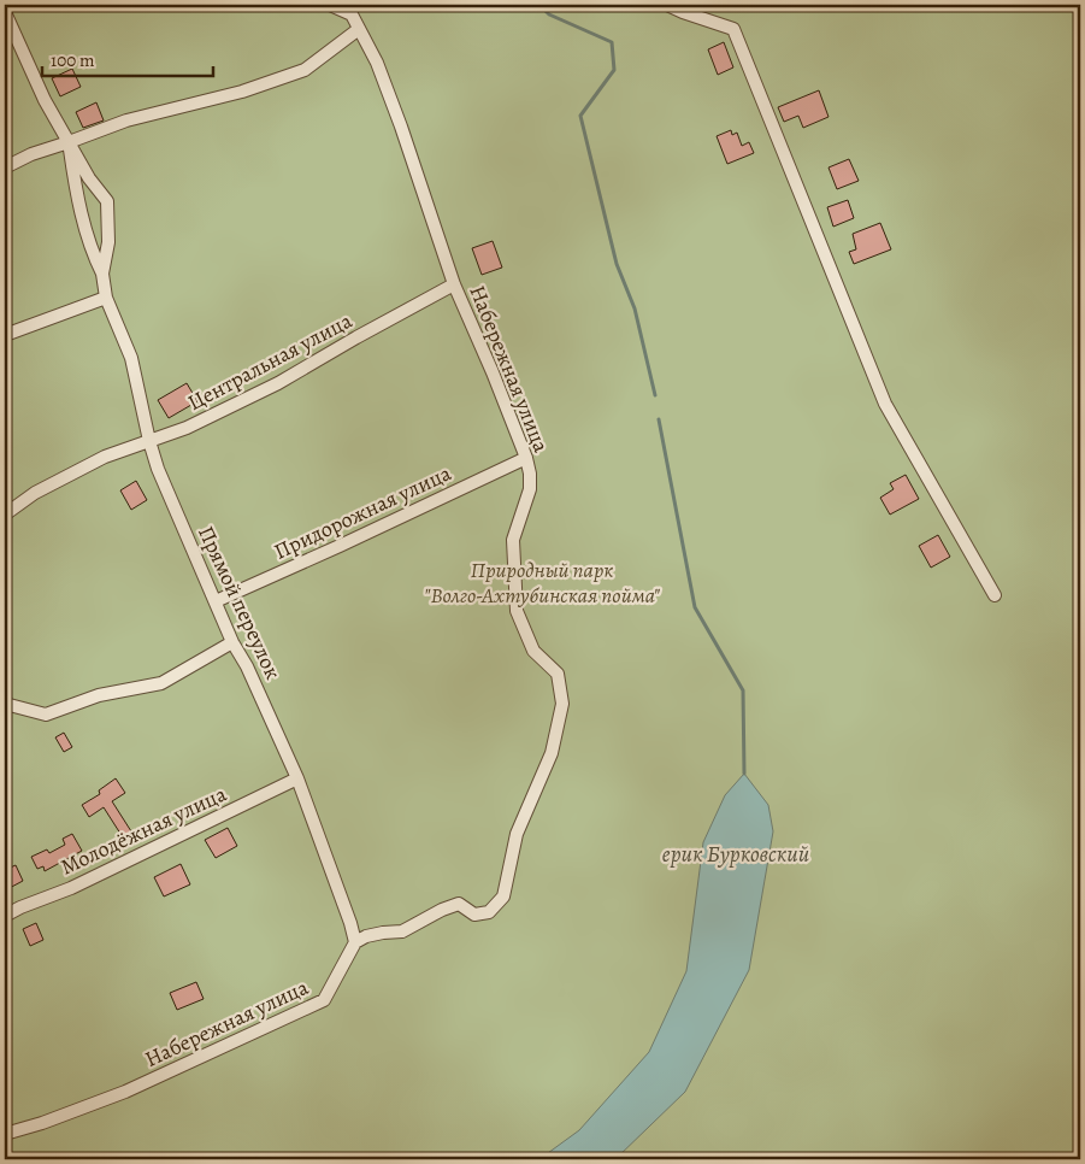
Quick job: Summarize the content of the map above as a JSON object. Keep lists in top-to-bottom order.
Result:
{
  "streets": {
    "street": [
      "Центральная улица",
      "Набережная улица",
      "Придорожная улица",
      "Прямой переулок",
      "Молодёжная улица"
    ]
  },
  "crossings": [
    ["Центральная улица", "Набережная улица"],
    ["Центральная улица", "Прямой переулок"],
    ["Набережная улица", "Придорожная улица"],
    ["Набережная улица", "Прямой переулок"],
    ["Придорожная улица", "Прямой переулок"],
    ["Прямой переулок", "Молодёжная улица"]
  ],
  "water": ["ерик Бурковский"],
  "parks": ["Природный парк \"Волго-Ахтубинская пойма\""],
  "scale_bar": "100 m"
}
